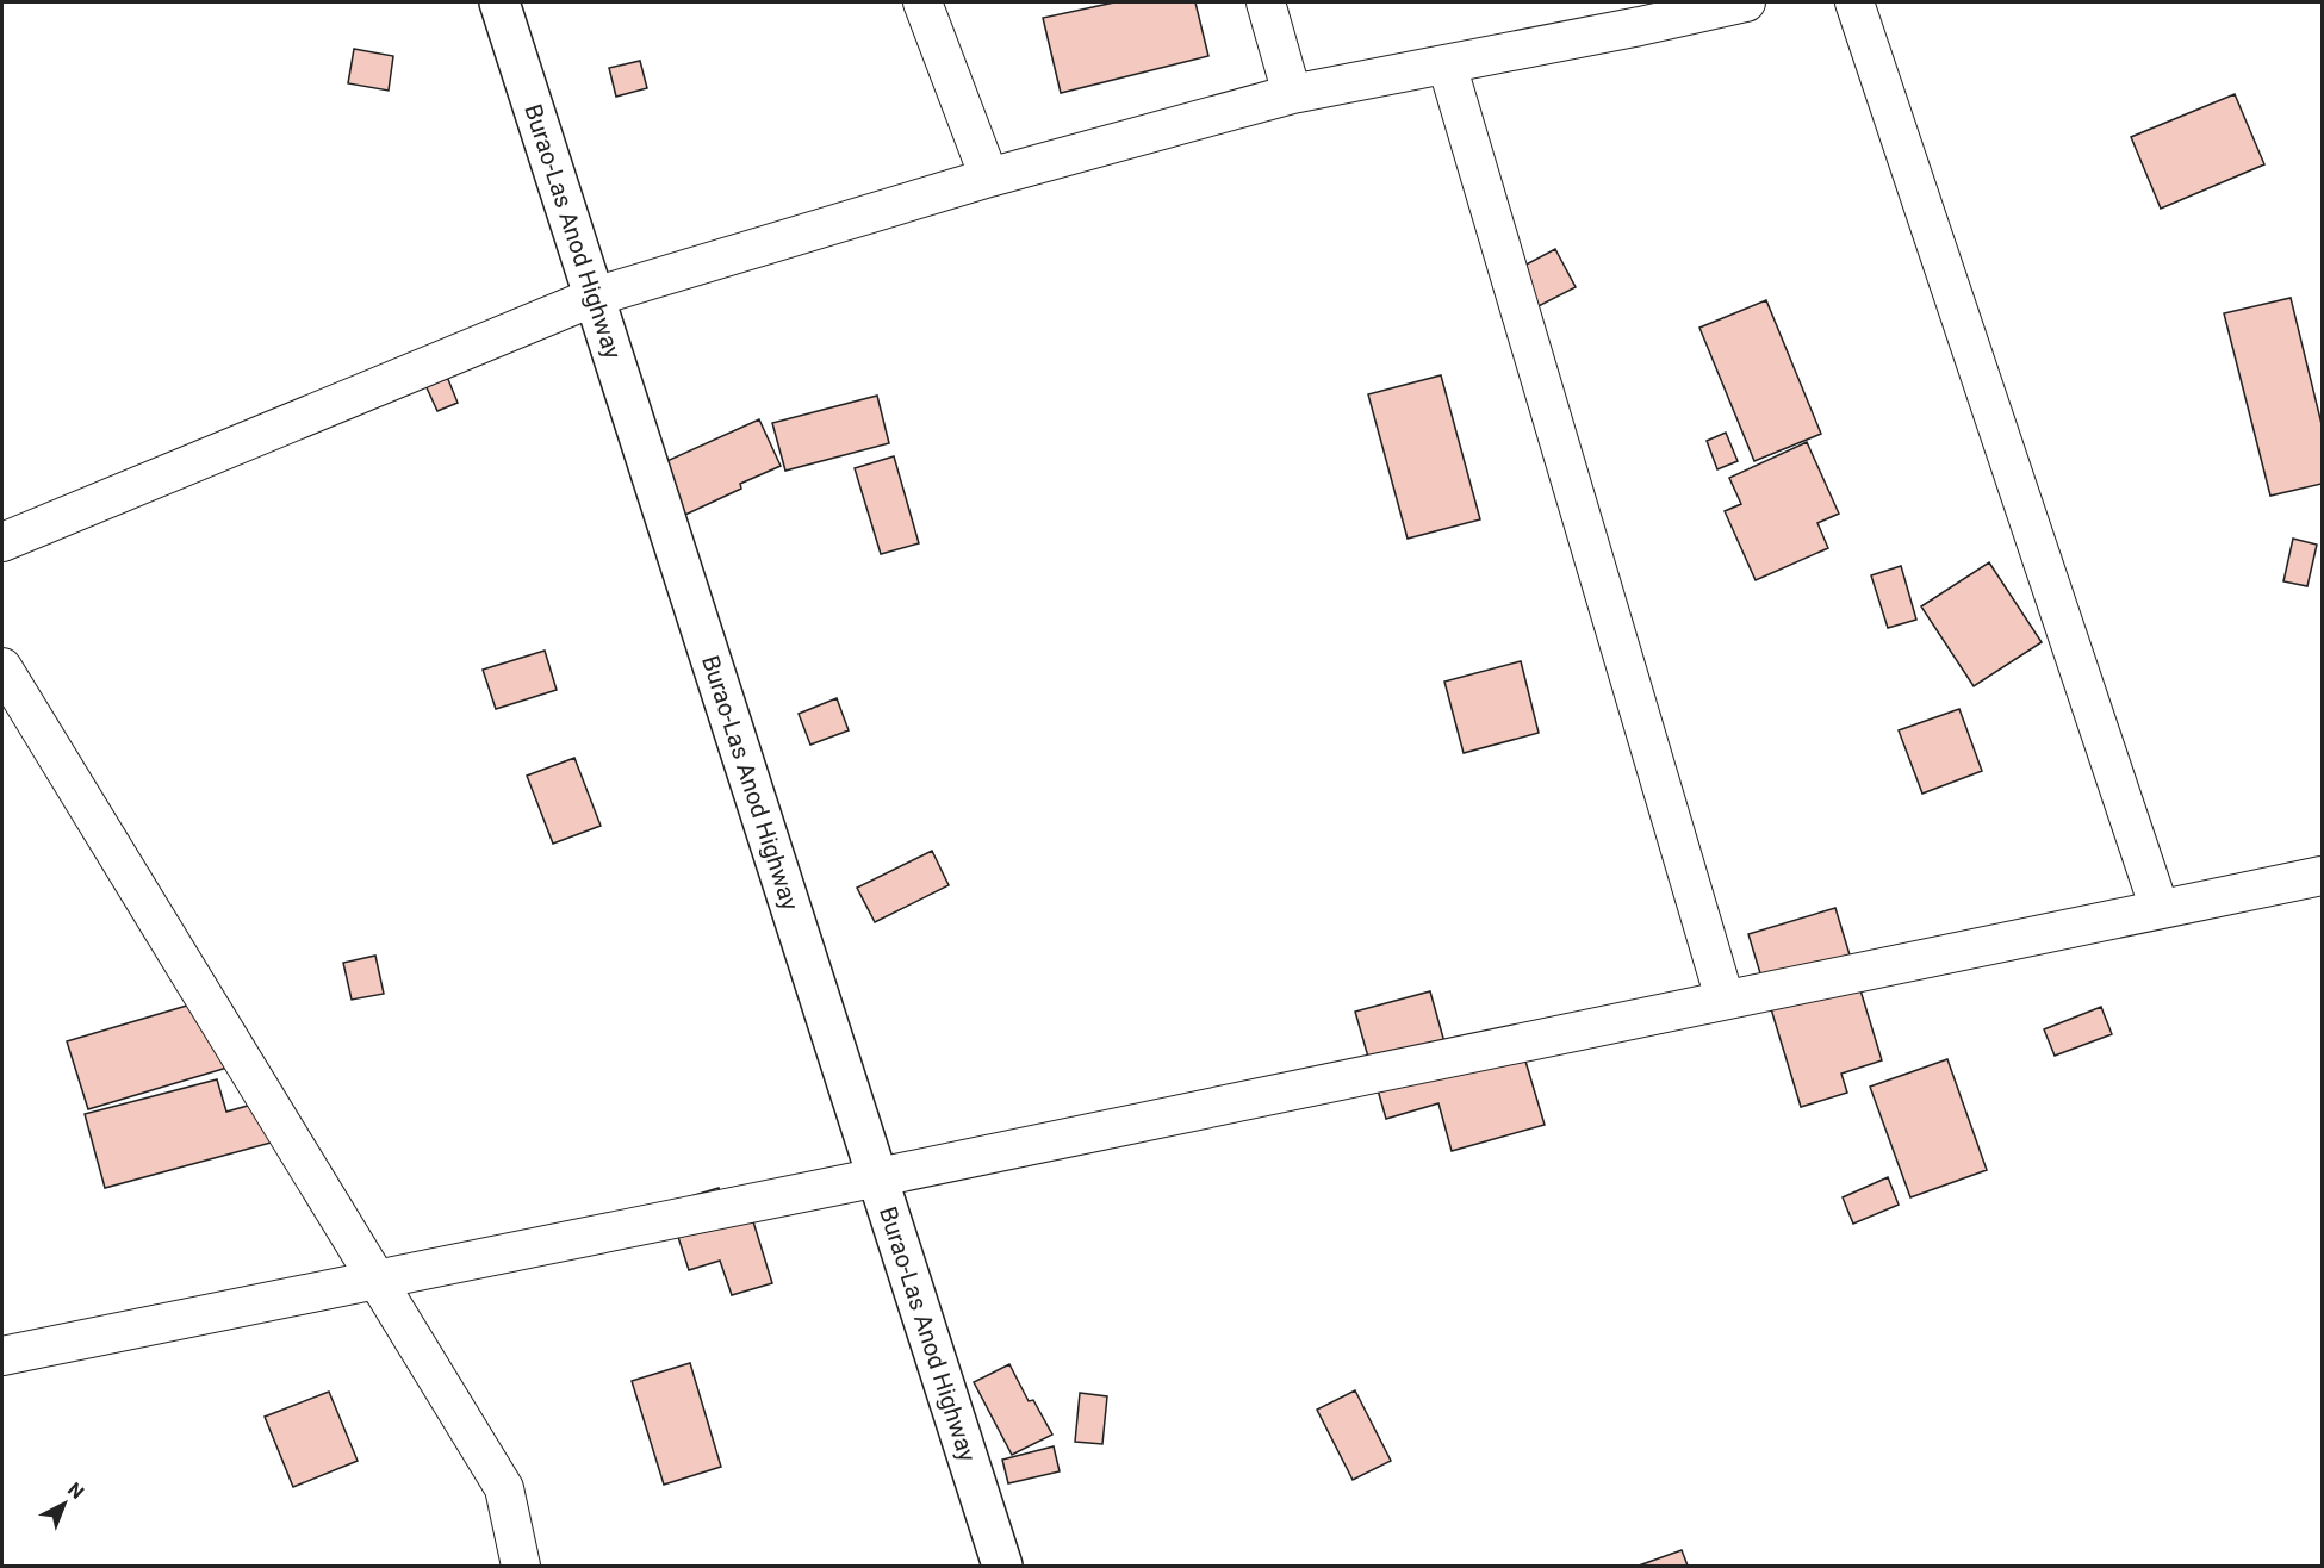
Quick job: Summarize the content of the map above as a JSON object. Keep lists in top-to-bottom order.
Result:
{
  "streets": {
    "highway": ["Burao-Las Anod Highway"]
  },
  "north": "top right"
}
